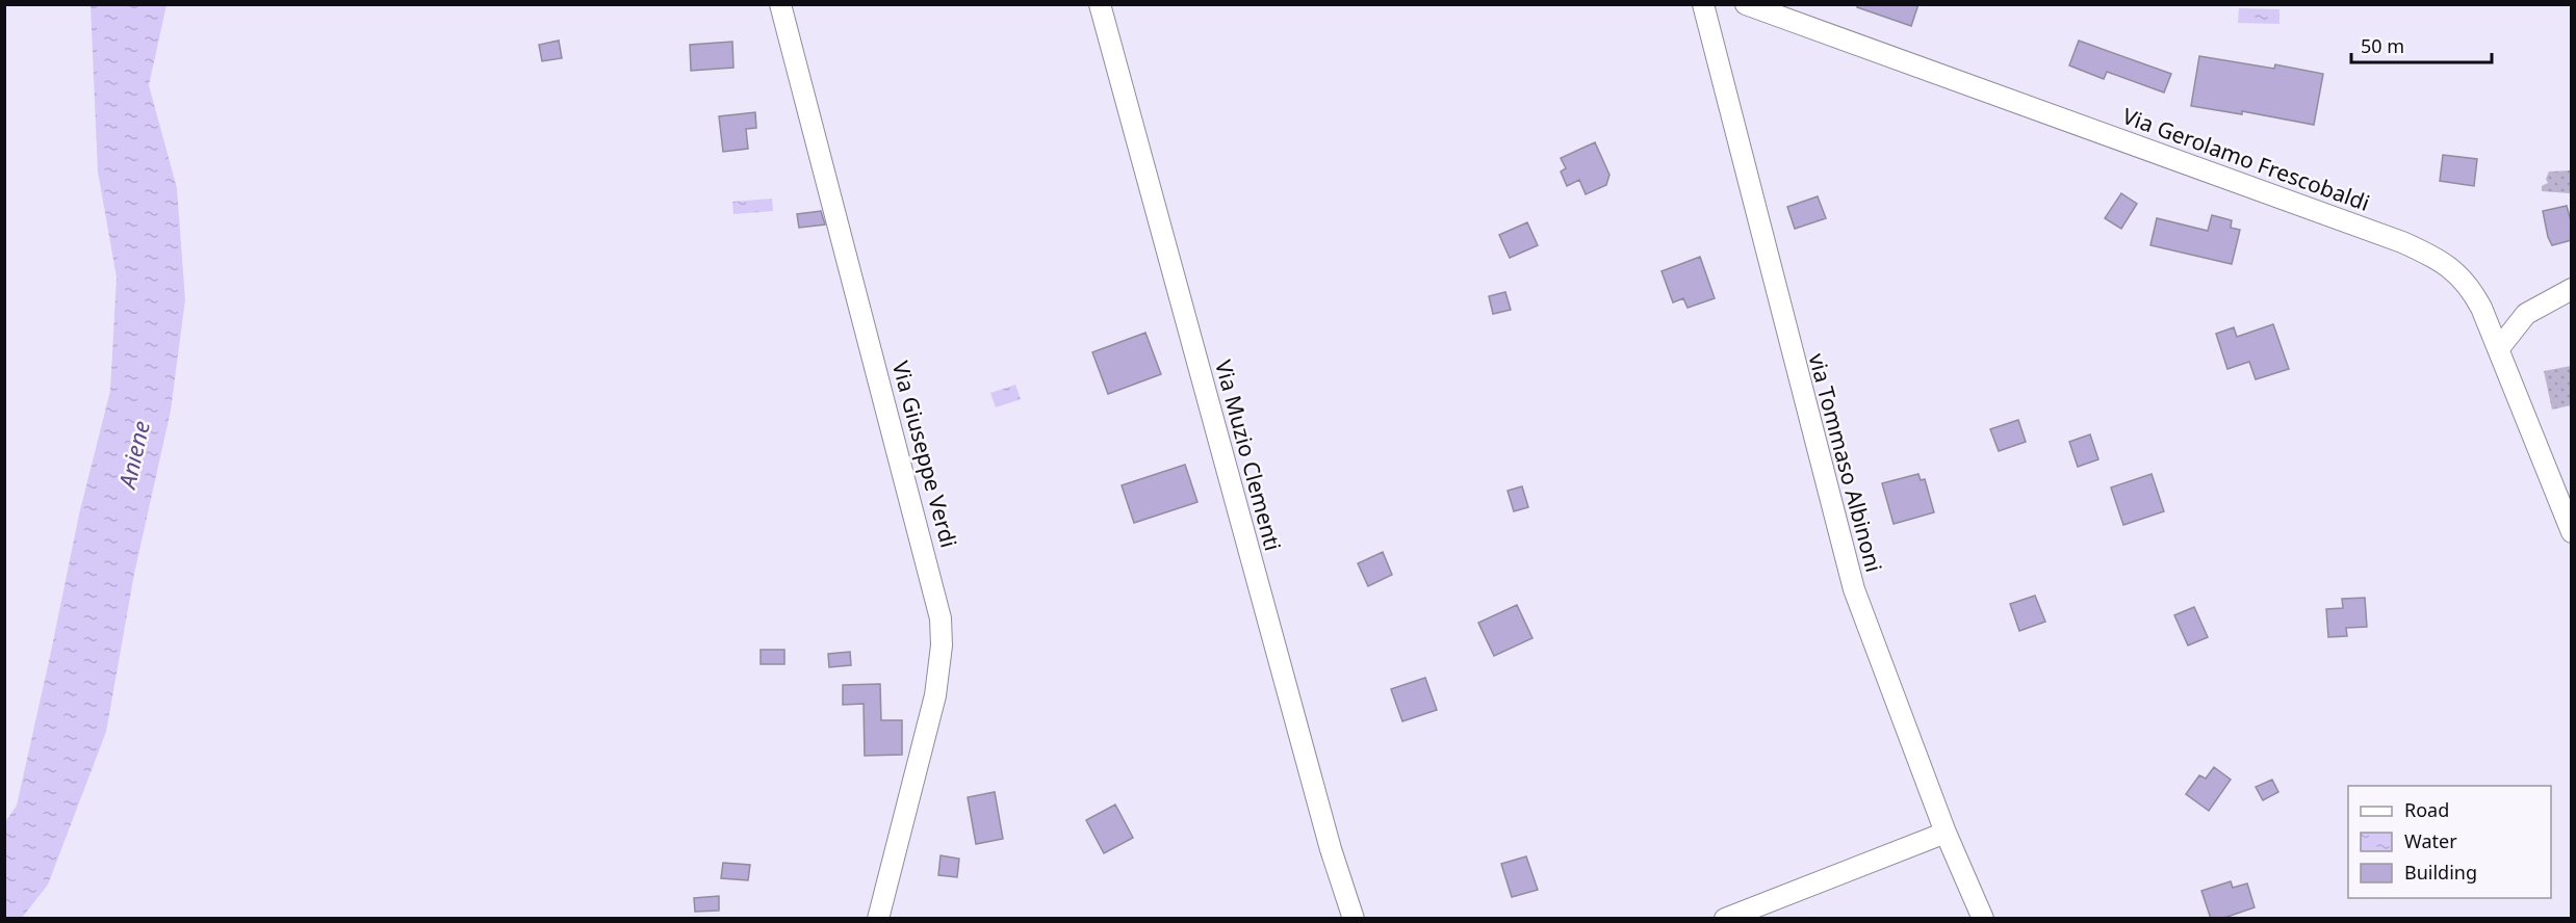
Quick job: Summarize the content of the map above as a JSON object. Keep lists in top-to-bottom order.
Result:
{
  "streets": {
    "street": [
      "Via Gerolamo Frescobaldi",
      "Via Giuseppe Verdi",
      "Via Muzio Clementi",
      "via Tommaso Albinoni"
    ]
  },
  "water": ["Aniene"],
  "legend": ["Road", "Water", "Building"],
  "scale_bar": "50 m"
}
